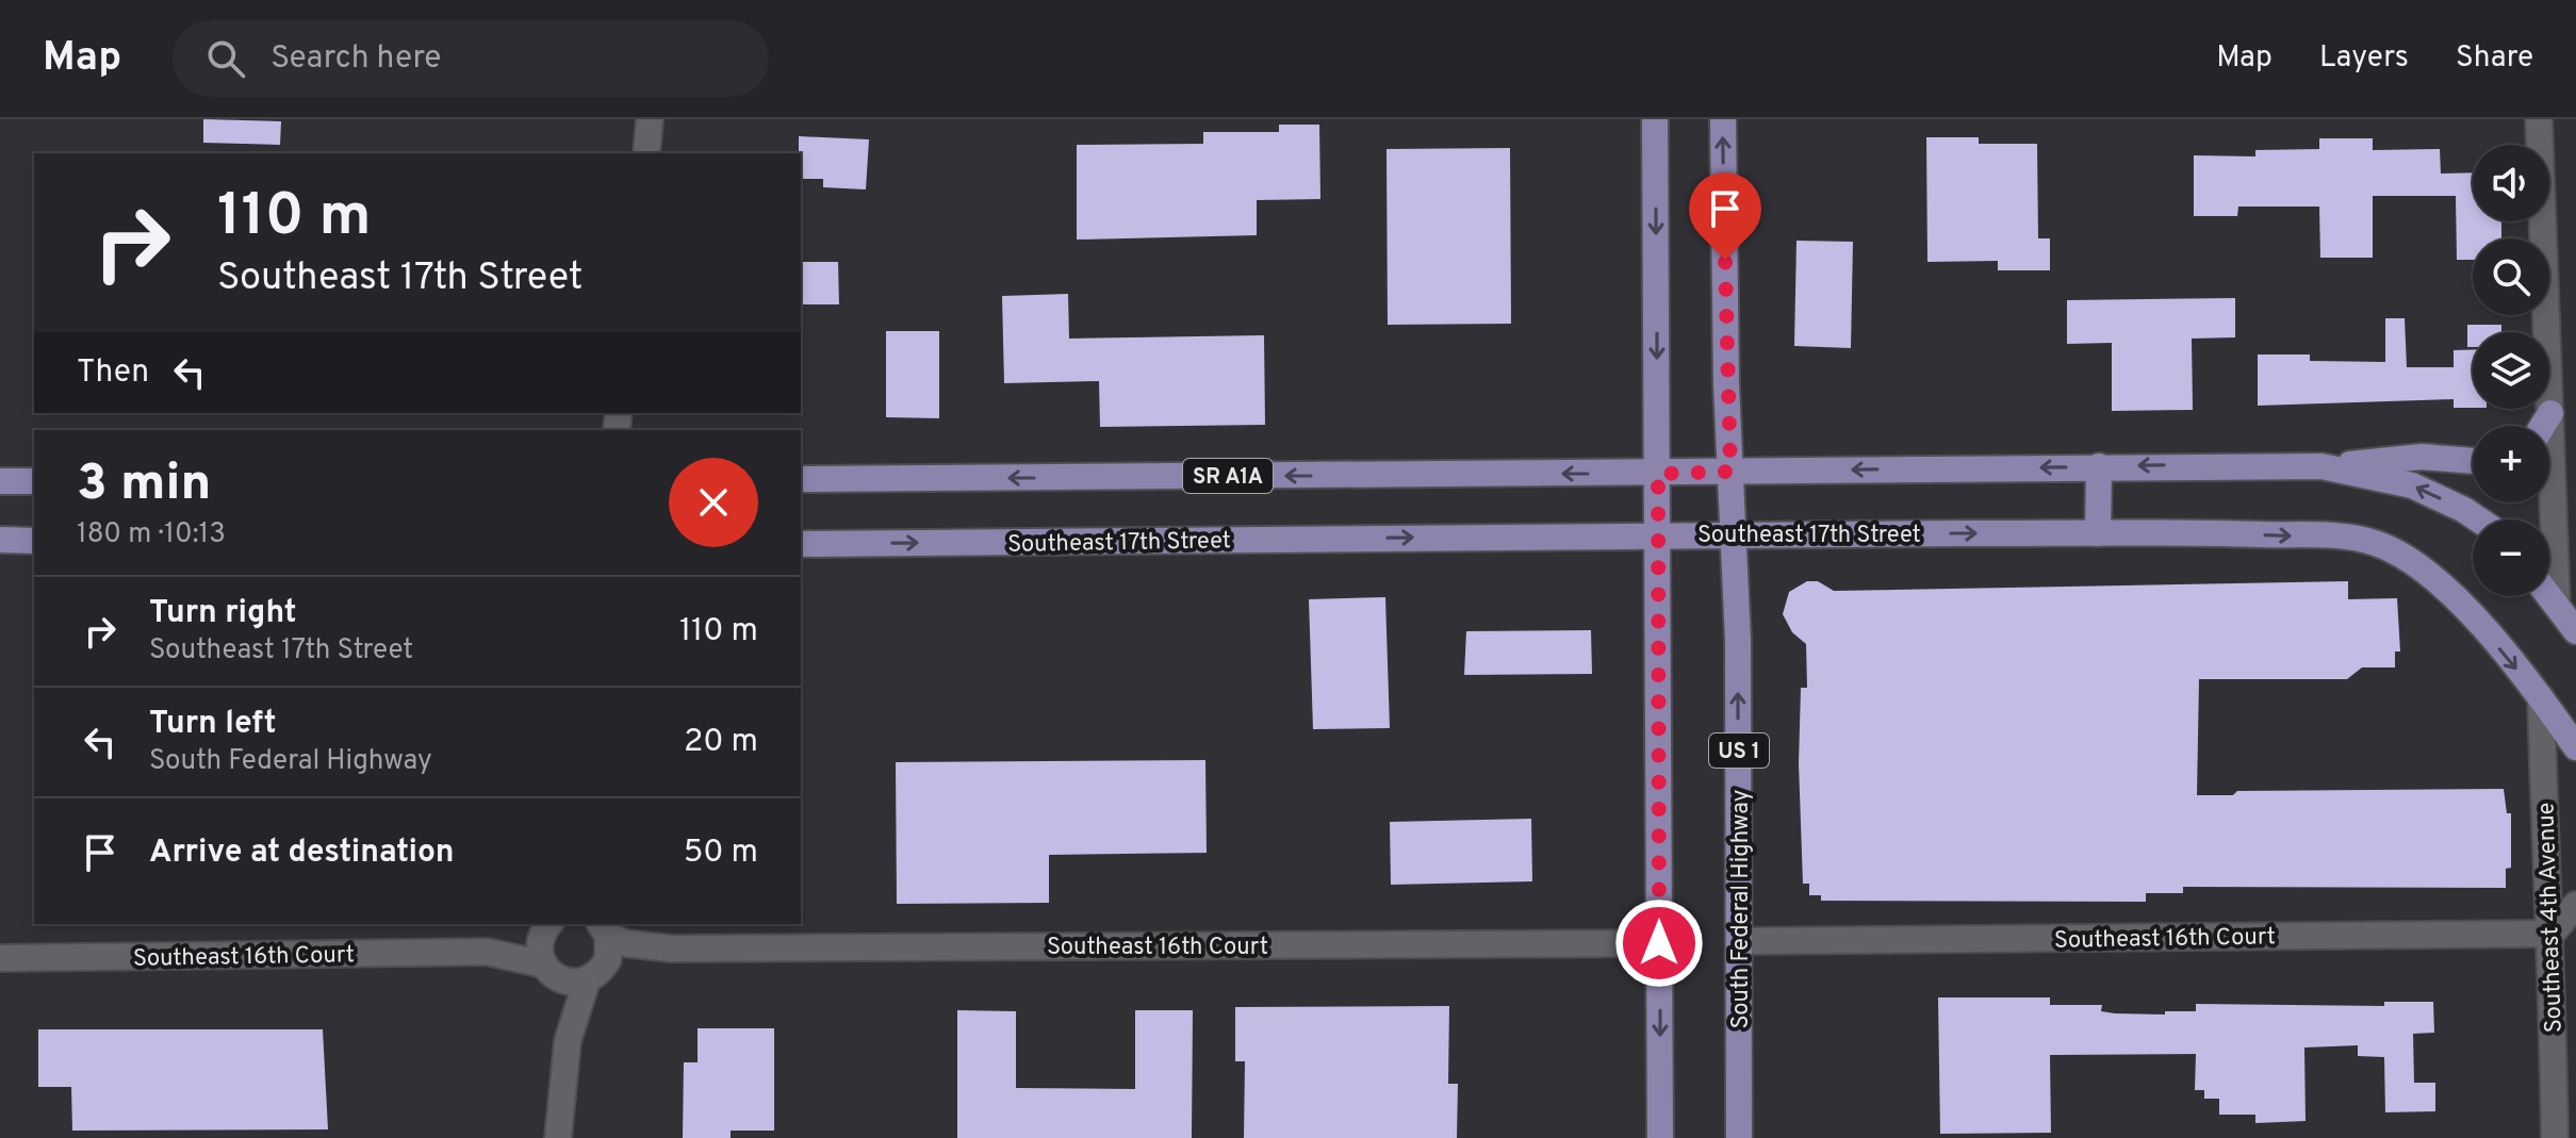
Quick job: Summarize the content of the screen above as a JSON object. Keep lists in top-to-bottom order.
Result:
{
  "streets": {
    "main road": [
      "SR A1A",
      "Southeast 17th Street",
      "US 1",
      "South Federal Highway"
    ],
    "street": ["Southeast 4th Avenue", "Southeast 16th Court"]
  },
  "crossings": [
    ["SR A1A", "South Federal Highway"],
    ["Southeast 17th Street", "South Federal Highway"],
    ["Southeast 17th Street", "Southeast 4th Avenue"],
    ["South Federal Highway", "Southeast 16th Court"],
    ["Southeast 4th Avenue", "Southeast 16th Court"]
  ],
  "page": {
    "header": "Map",
    "search": "Search here",
    "nav": ["Map", "Layers", "Share"],
    "map_buttons": ["+", "−"],
    "turn": ["110 m", "Southeast 17th Street"],
    "then": "Then",
    "heading": ["3 min", "180 m · 10:13"],
    "list": [
      {
        "name": "Turn right",
        "note": "Southeast 17th Street",
        "value": "110 m"
      },
      {
        "name": "Turn left",
        "note": "South Federal Highway",
        "value": "20 m"
      },
      {
        "name": "Arrive at destination",
        "value": "50 m"
      }
    ]
  }
}
